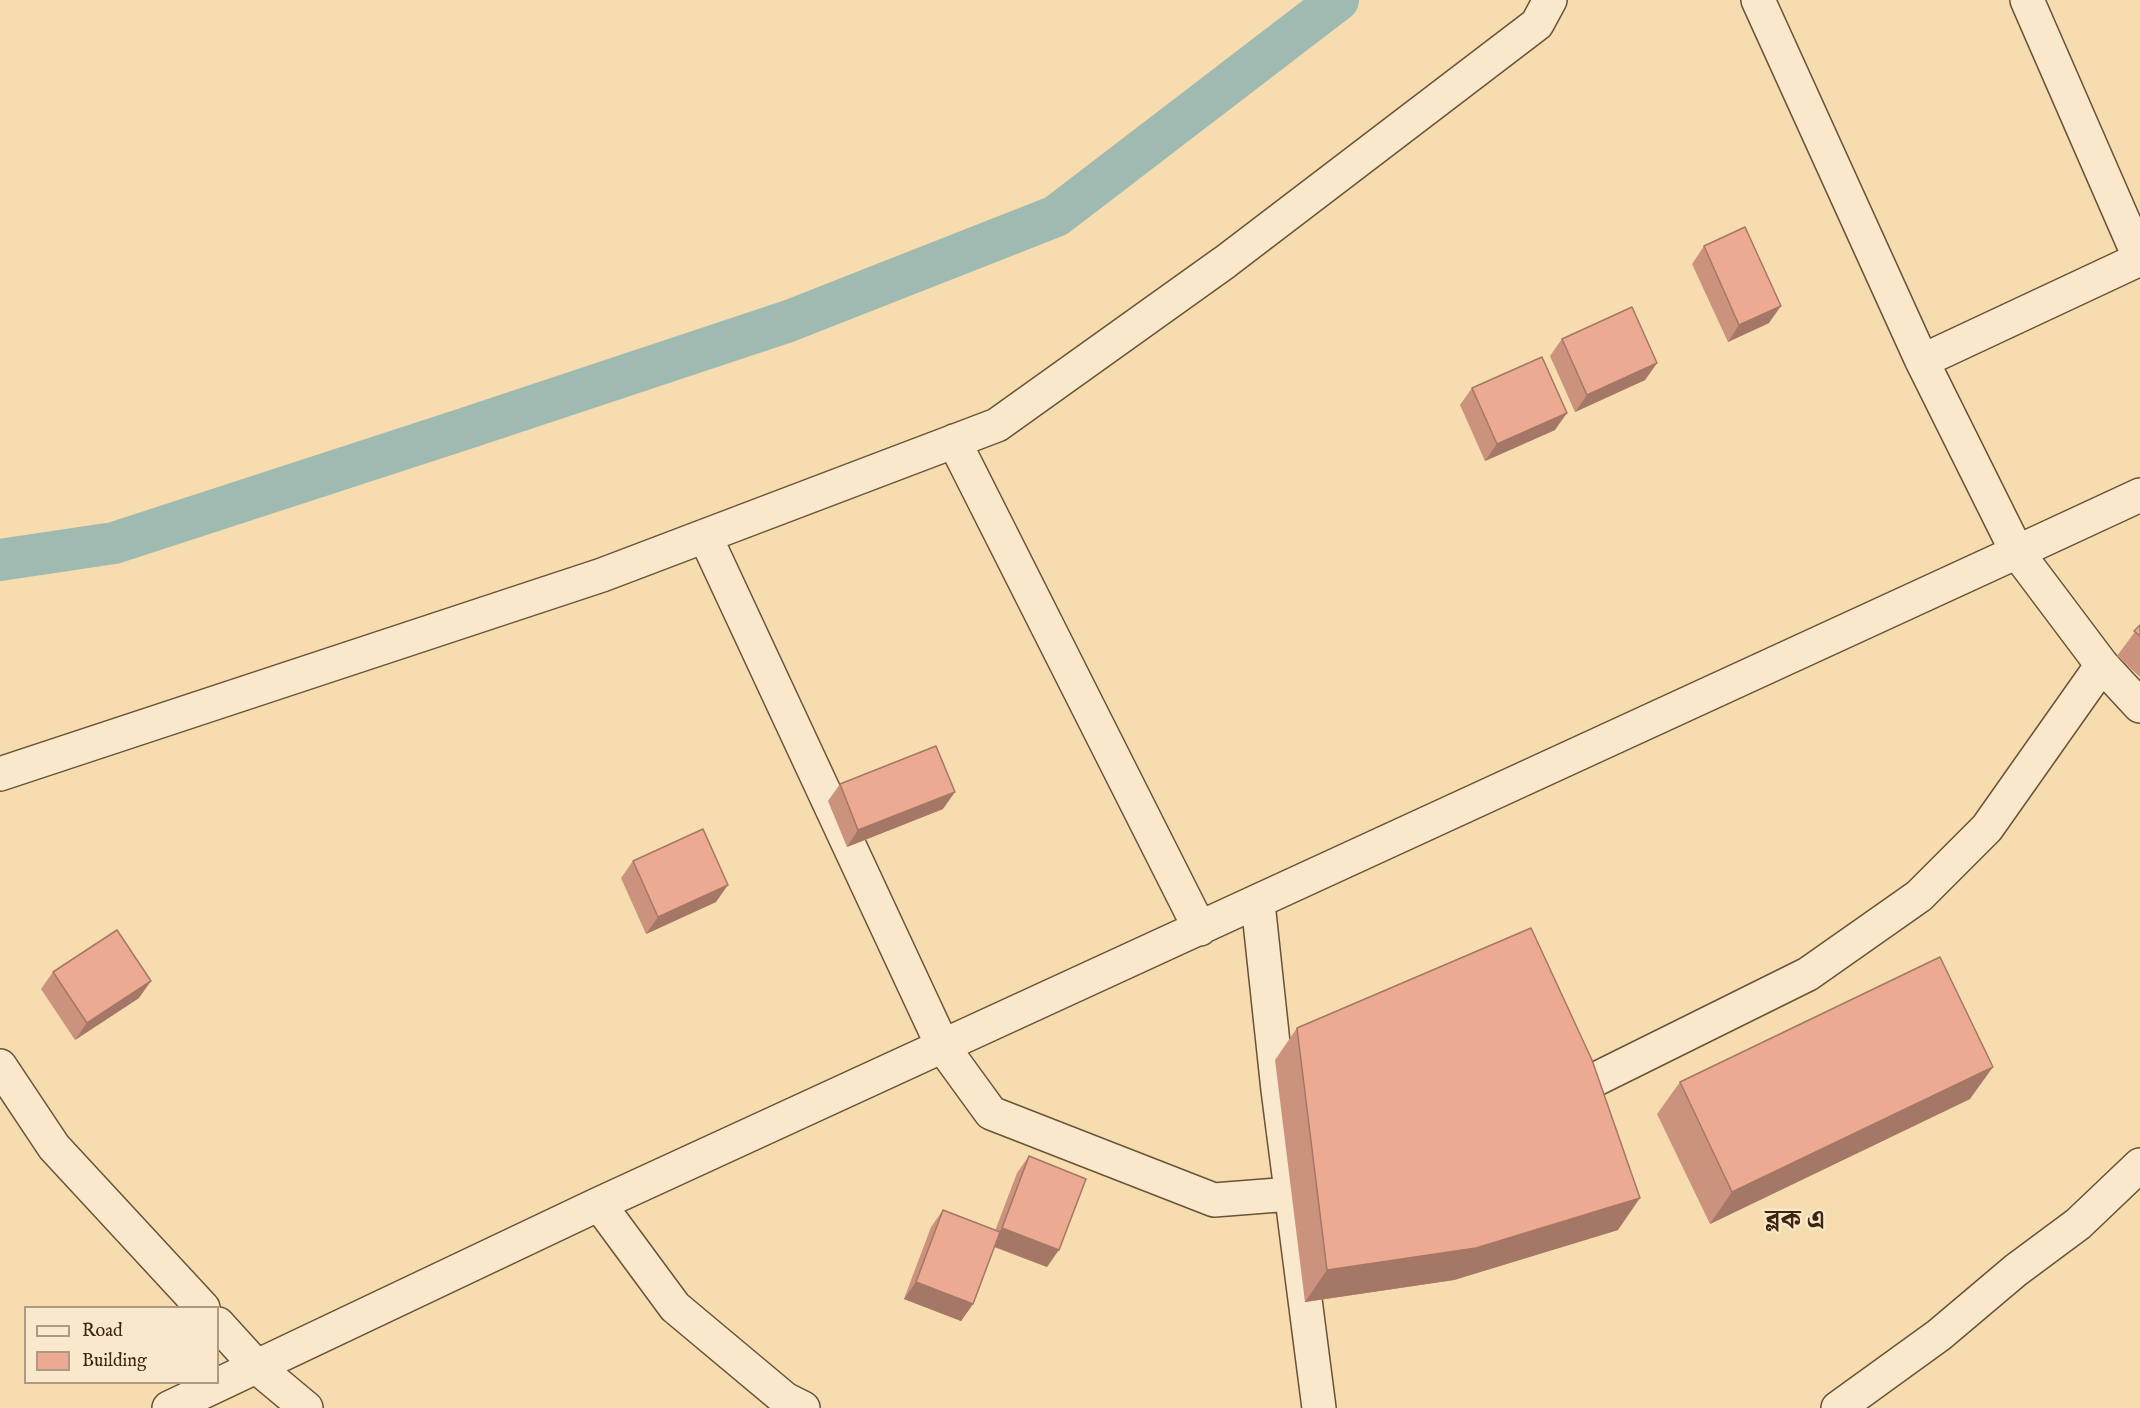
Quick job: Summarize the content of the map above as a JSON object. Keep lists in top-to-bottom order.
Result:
{
  "districts": ["ব্লক এ"],
  "legend": ["Road", "Building"]
}
